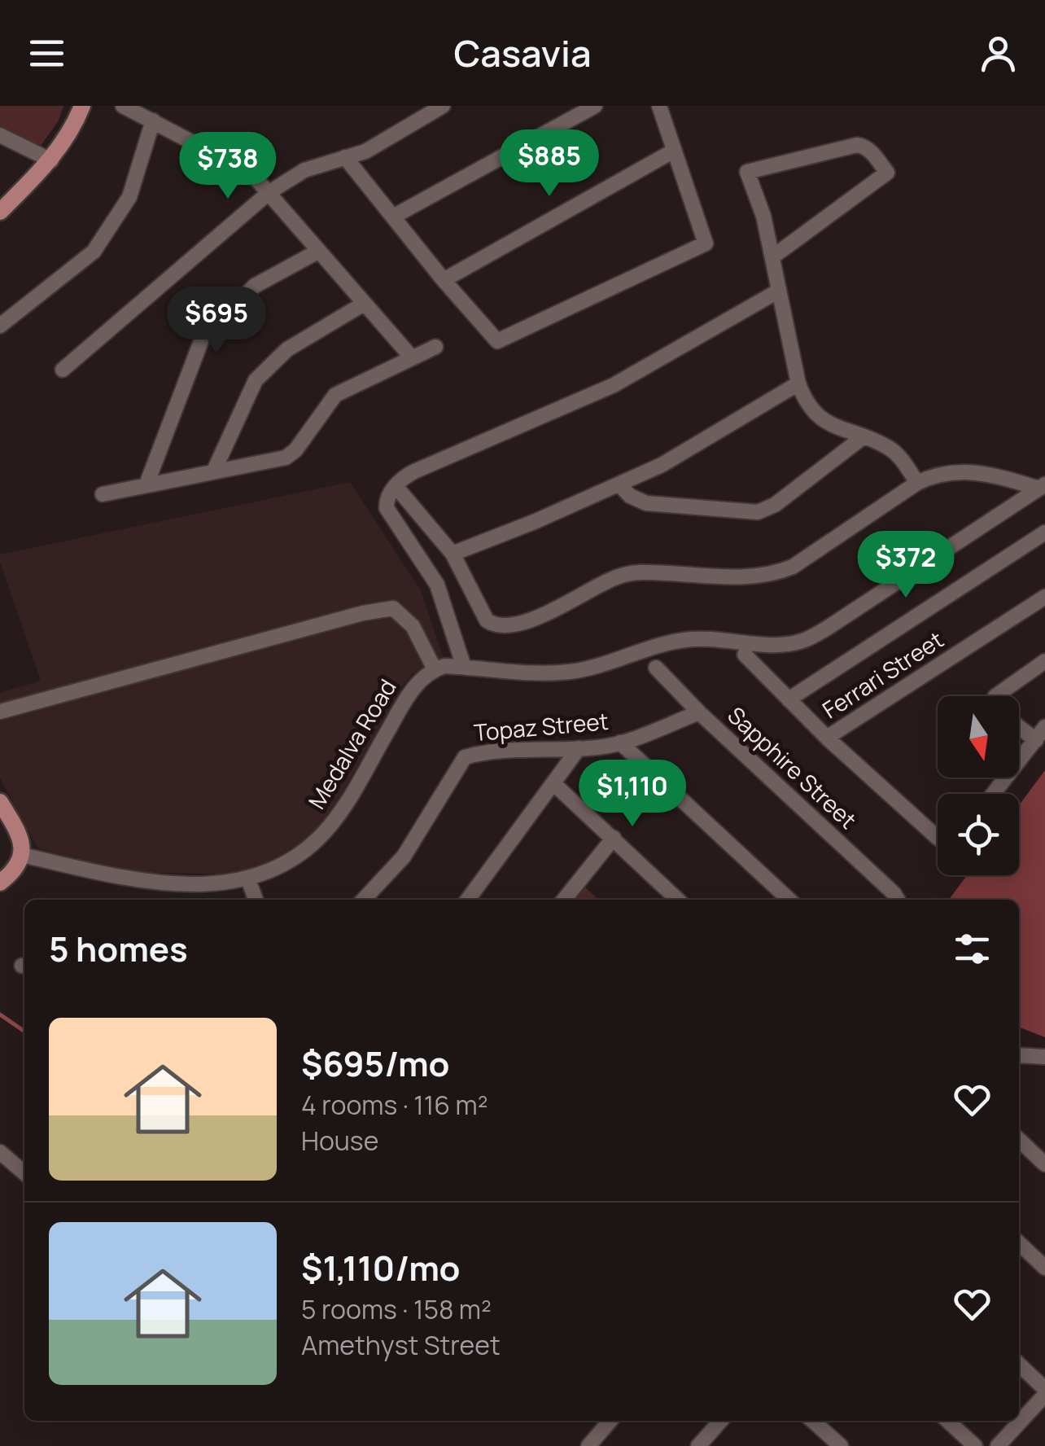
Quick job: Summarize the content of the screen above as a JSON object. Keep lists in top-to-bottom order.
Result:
{
  "streets": {
    "street": [
      "Ferrari Street",
      "Topaz Street",
      "Medalva Road",
      "Sapphire Street"
    ]
  },
  "crossings": [
    ["Topaz Street", "Sapphire Street"]
  ],
  "north": "bottom",
  "page": {
    "header": "Casavia",
    "price": [
      "$885",
      "$738",
      "$695",
      "$372",
      "$1,110"
    ],
    "heading": "5 homes",
    "list": [
      {
        "name": "$695/mo",
        "note": "4 rooms · 116 m² · House"
      },
      {
        "name": "$1,110/mo",
        "note": "5 rooms · 158 m² · Amethyst Street"
      }
    ]
  }
}
